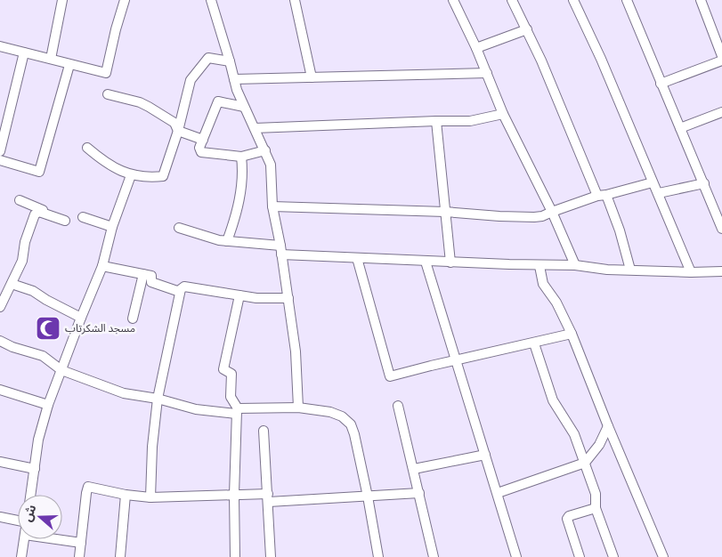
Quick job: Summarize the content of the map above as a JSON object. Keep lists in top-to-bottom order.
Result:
{
  "places": {
    "mosque": ["مسجد الشكرتاب"]
  },
  "north": "left"
}
